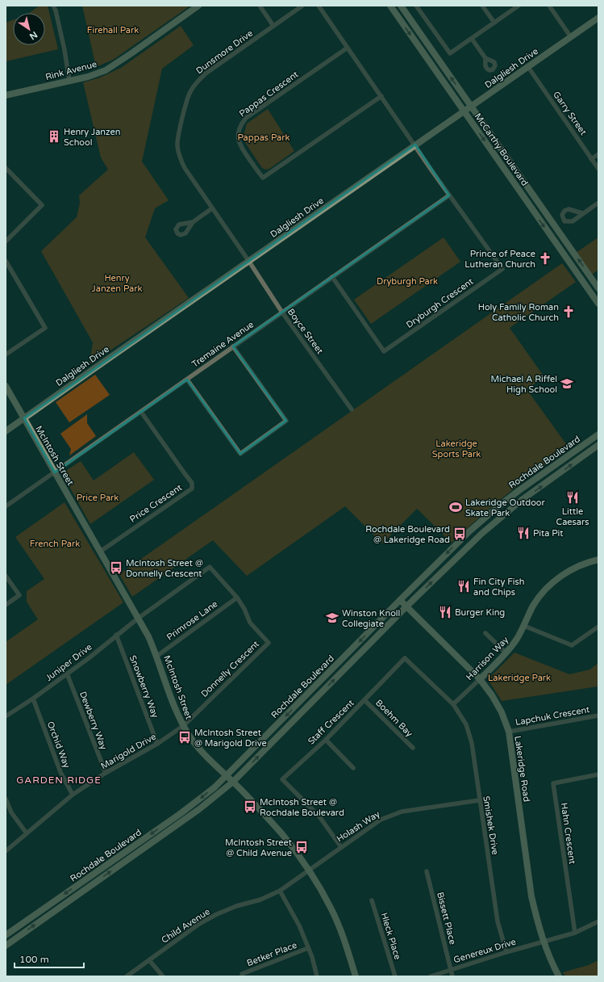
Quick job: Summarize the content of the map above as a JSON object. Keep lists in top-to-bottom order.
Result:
{
  "streets": {
    "main road": [
      "Dalgliesh Drive",
      "Rink Avenue",
      "McCarthy Boulevard",
      "McIntosh Street",
      "Rochdale Boulevard",
      "Harrison Way",
      "Lakeridge Road"
    ],
    "street": [
      "Dunsmore Drive",
      "Pappas Crescent",
      "Garry Street",
      "Dryburgh Crescent",
      "Boyce Street",
      "Tremaine Avenue",
      "Price Crescent",
      "Primrose Lane",
      "Juniper Drive",
      "Donnelly Crescent",
      "Snowberry Way",
      "Lapchuk Crescent",
      "Boehm Bay",
      "Dewberry Way",
      "Staff Crescent",
      "Orchid Way",
      "Marigold Drive",
      "Smishek Drive",
      "Holash Way",
      "Hahn Crescent",
      "Bissett Place",
      "Child Avenue",
      "Hleck Place",
      "Genereux Drive",
      "Betker Place"
    ]
  },
  "crossings": [
    ["Dunsmore Drive", "Dalgliesh Drive"],
    ["Dunsmore Drive", "Boyce Street"],
    ["Dalgliesh Drive", "Garry Street"],
    ["Dalgliesh Drive", "McCarthy Boulevard"],
    ["Dalgliesh Drive", "Dryburgh Crescent"],
    ["Dalgliesh Drive", "Boyce Street"],
    ["Dalgliesh Drive", "McIntosh Street"],
    ["Dryburgh Crescent", "Tremaine Avenue"],
    ["Boyce Street", "Tremaine Avenue"],
    ["Tremaine Avenue", "McIntosh Street"],
    ["Tremaine Avenue", "Price Crescent"],
    ["McIntosh Street", "Rochdale Boulevard"],
    ["McIntosh Street", "Price Crescent"],
    ["McIntosh Street", "Primrose Lane"],
    ["McIntosh Street", "Juniper Drive"],
    ["McIntosh Street", "Donnelly Crescent"],
    ["McIntosh Street", "Marigold Drive"],
    ["McIntosh Street", "Holash Way"],
    ["McIntosh Street", "Child Avenue"],
    ["Rochdale Boulevard", "Lakeridge Road"],
    ["Primrose Lane", "Donnelly Crescent"],
    ["Harrison Way", "Staff Crescent"],
    ["Harrison Way", "Lakeridge Road"],
    ["Harrison Way", "Smishek Drive"],
    ["Juniper Drive", "Donnelly Crescent"],
    ["Juniper Drive", "Snowberry Way"],
    ["Juniper Drive", "Dewberry Way"],
    ["Juniper Drive", "Orchid Way"],
    ["Donnelly Crescent", "Marigold Drive"],
    ["Snowberry Way", "Marigold Drive"],
    ["Lapchuk Crescent", "Lakeridge Road"],
    ["Boehm Bay", "Staff Crescent"],
    ["Dewberry Way", "Marigold Drive"],
    ["Staff Crescent", "Smishek Drive"],
    ["Staff Crescent", "Holash Way"],
    ["Orchid Way", "Marigold Drive"],
    ["Lakeridge Road", "Genereux Drive"],
    ["Smishek Drive", "Holash Way"],
    ["Smishek Drive", "Genereux Drive"],
    ["Holash Way", "Child Avenue"],
    ["Bissett Place", "Genereux Drive"]
  ],
  "districts": ["GARDEN RIDGE"],
  "parks": [
    "Firehall Park",
    "Pappas Park",
    "Henry Janzen Park",
    "Dryburgh Park",
    "Lakeridge Sports Park",
    "Price Park",
    "French Park",
    "Lakeridge Park"
  ],
  "places": {
    "building": ["Henry Janzen School"],
    "church": ["Prince of Peace Lutheran Church", "Holy Family Roman Catholic Church"],
    "school or university": ["Michael A Riffel High School", "Winston Knoll Collegiate"],
    "restaurant": [
      "Little Caesars",
      "Pita Pit",
      "Fin City Fish and Chips",
      "Burger King"
    ],
    "sports": ["Lakeridge Outdoor Skate Park"],
    "bus stop": [
      "Rochdale Boulevard @ Lakeridge Road",
      "McIntosh Street @ Donnelly Crescent",
      "McIntosh Street @ Marigold Drive",
      "McIntosh Street @ Rochdale Boulevard",
      "McIntosh Street @ Child Avenue"
    ]
  },
  "scale_bar": "100 m",
  "north": "bottom right"
}
